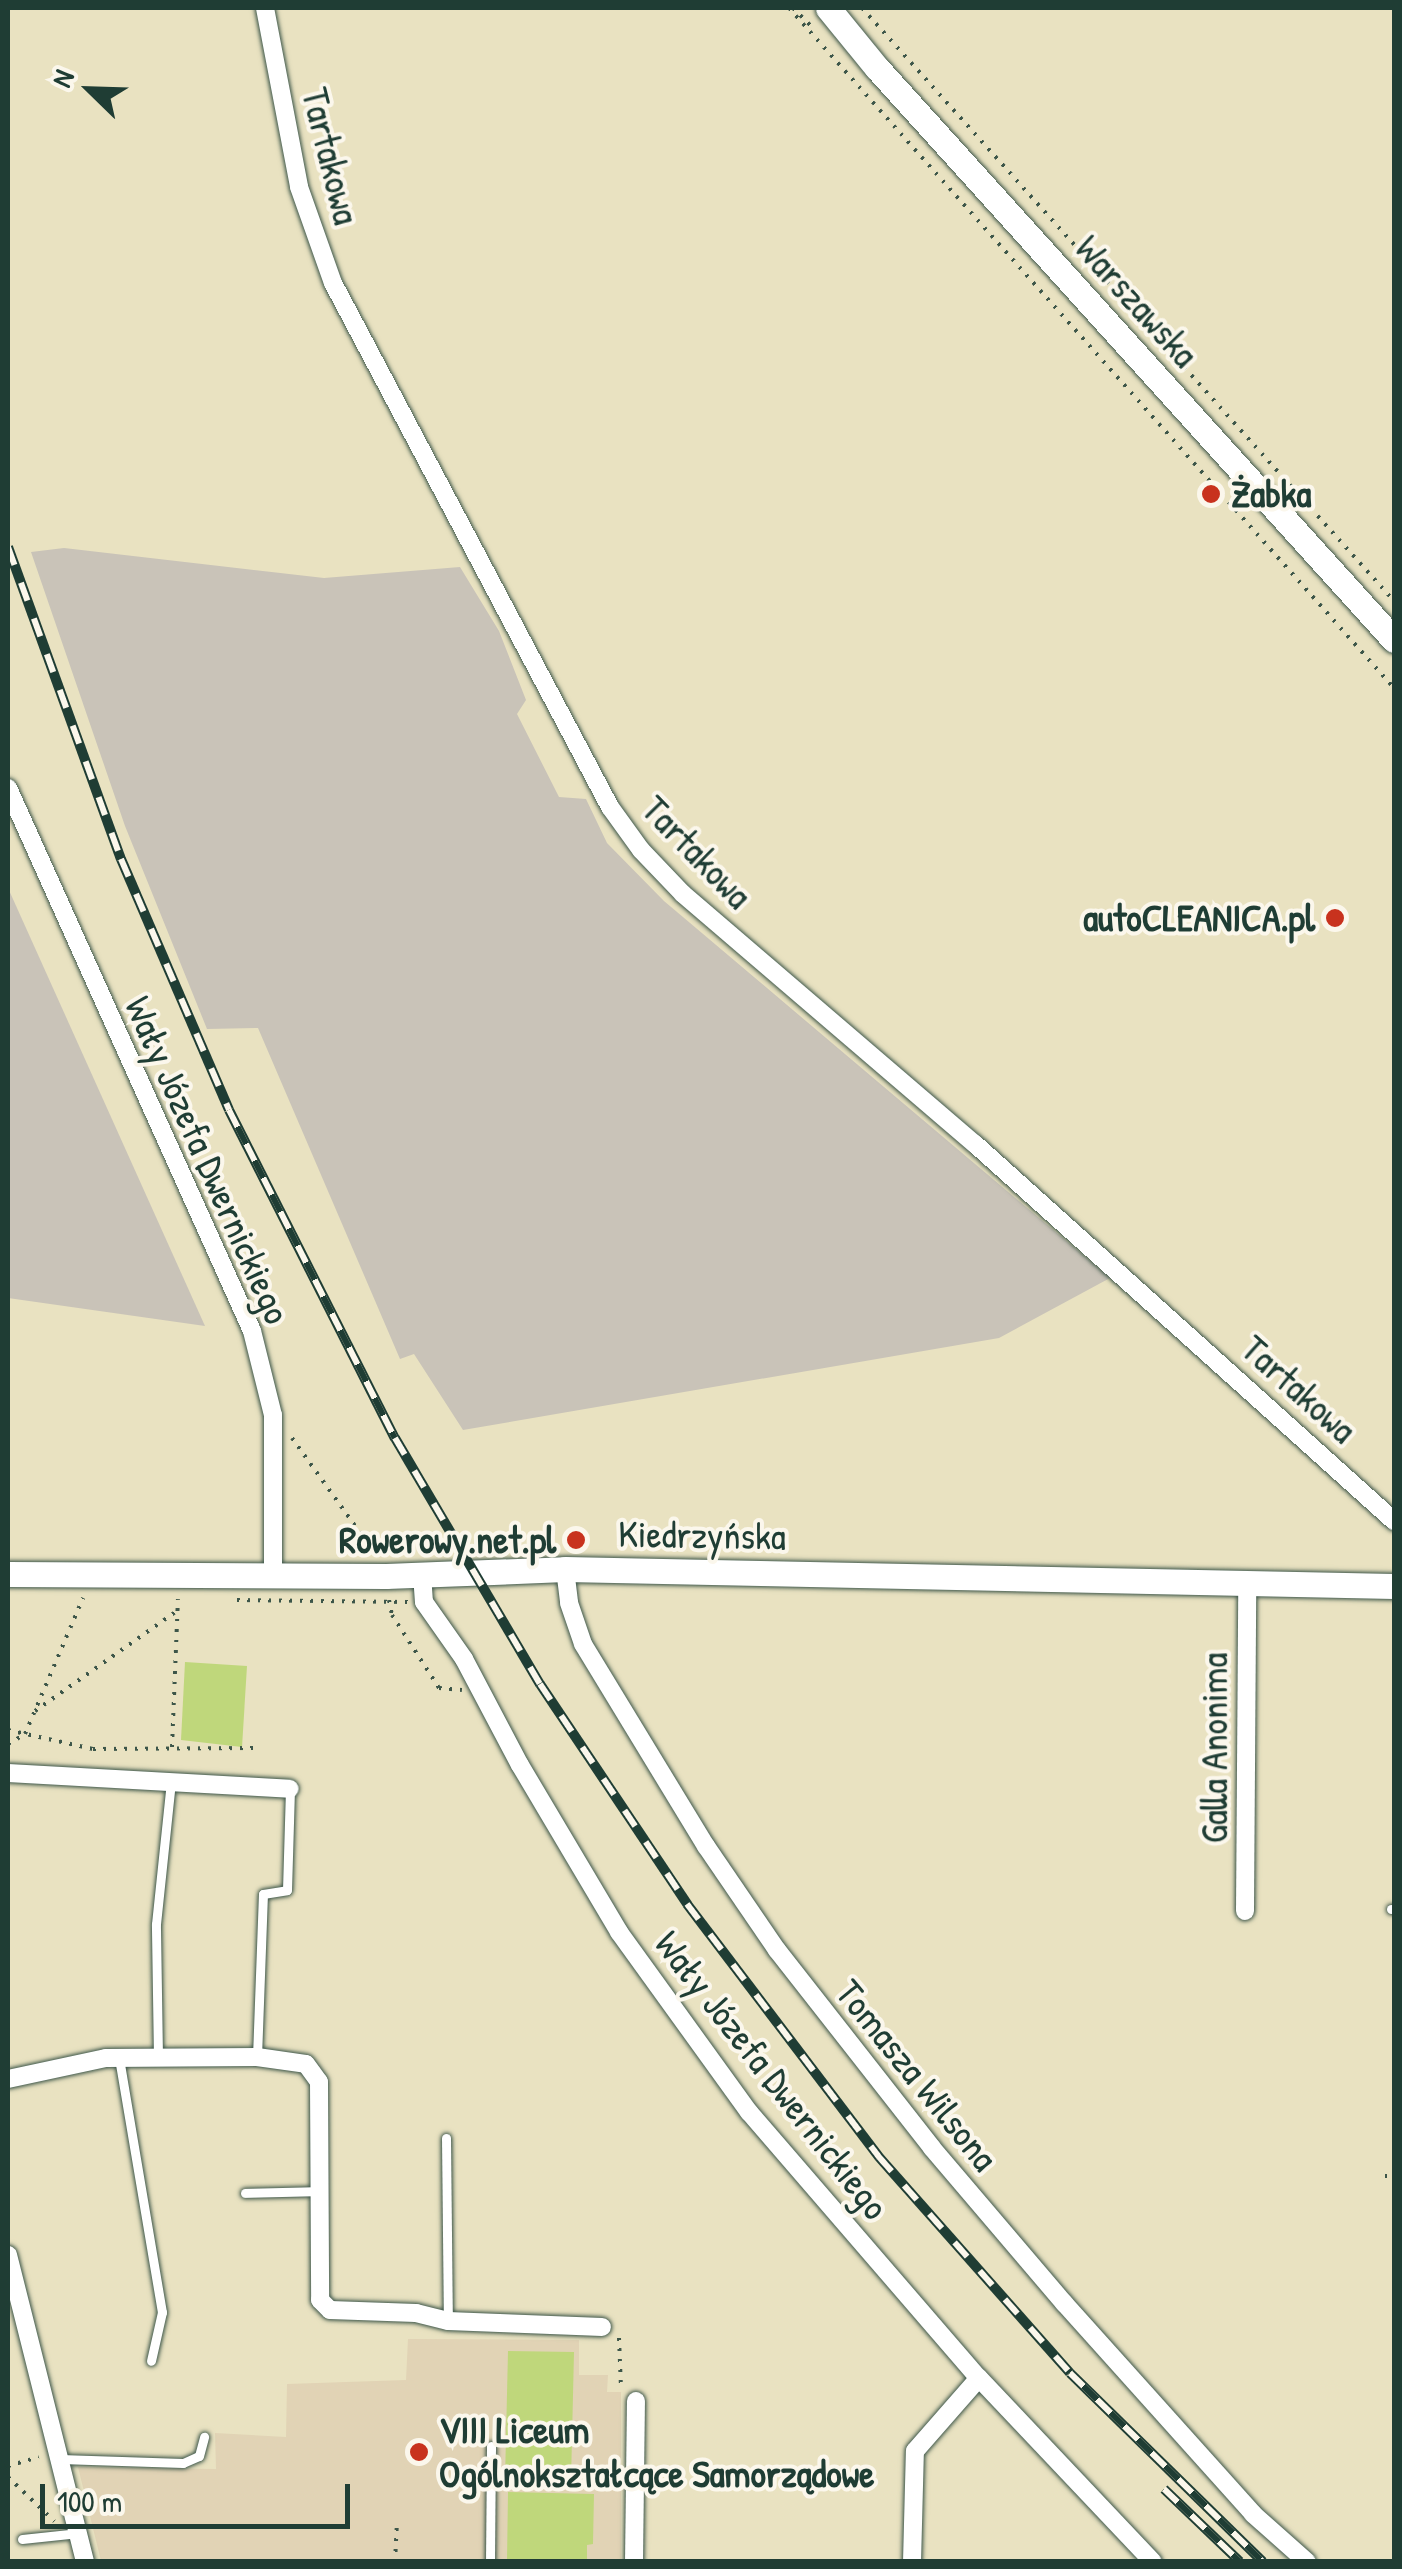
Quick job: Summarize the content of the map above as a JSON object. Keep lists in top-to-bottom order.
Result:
{
  "streets": {
    "street": [
      "Tartakowa",
      "Warszawska",
      "Wały Józefa Dwernickiego",
      "Kiedrzyńska",
      "Galla Anonima",
      "Tomasza Wilsona"
    ]
  },
  "crossings": [
    ["Wały Józefa Dwernickiego", "Kiedrzyńska"],
    ["Kiedrzyńska", "Galla Anonima"],
    ["Kiedrzyńska", "Tomasza Wilsona"]
  ],
  "places": [
    "Żabka",
    "autoCLEANICA.pl",
    "Rowerowy.net.pl",
    "VIII Liceum Ogólnokształcące Samorządowe"
  ],
  "scale_bar": "100 m",
  "north": "top left"
}
